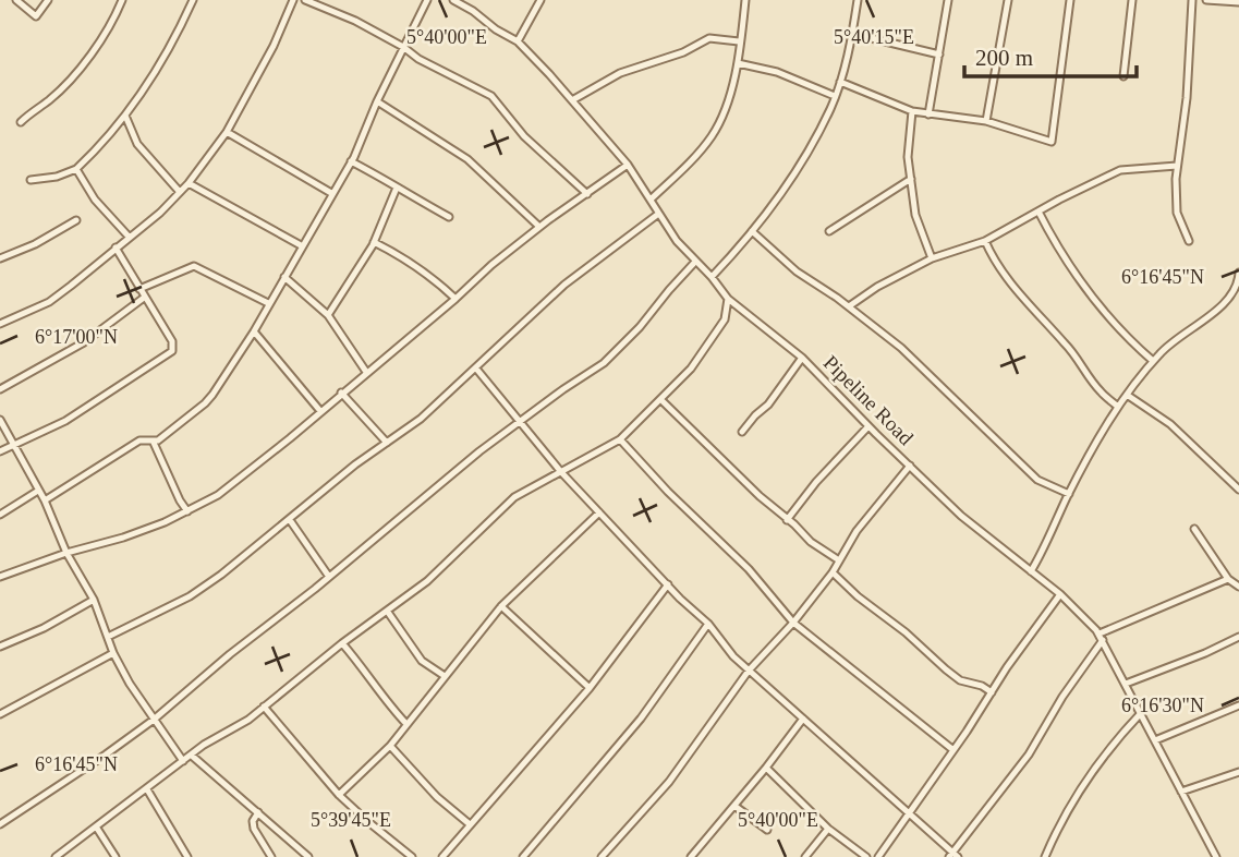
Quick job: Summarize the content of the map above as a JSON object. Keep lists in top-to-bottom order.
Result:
{
  "streets": {
    "street": ["Pipeline Road"]
  },
  "scale_bar": "200 m",
  "coordinates": [
    "5°40'00\"E",
    "5°40'15\"E",
    "6°16'45\"N",
    "6°17'00\"N",
    "6°16'30\"N",
    "5°39'45\"E"
  ]
}
